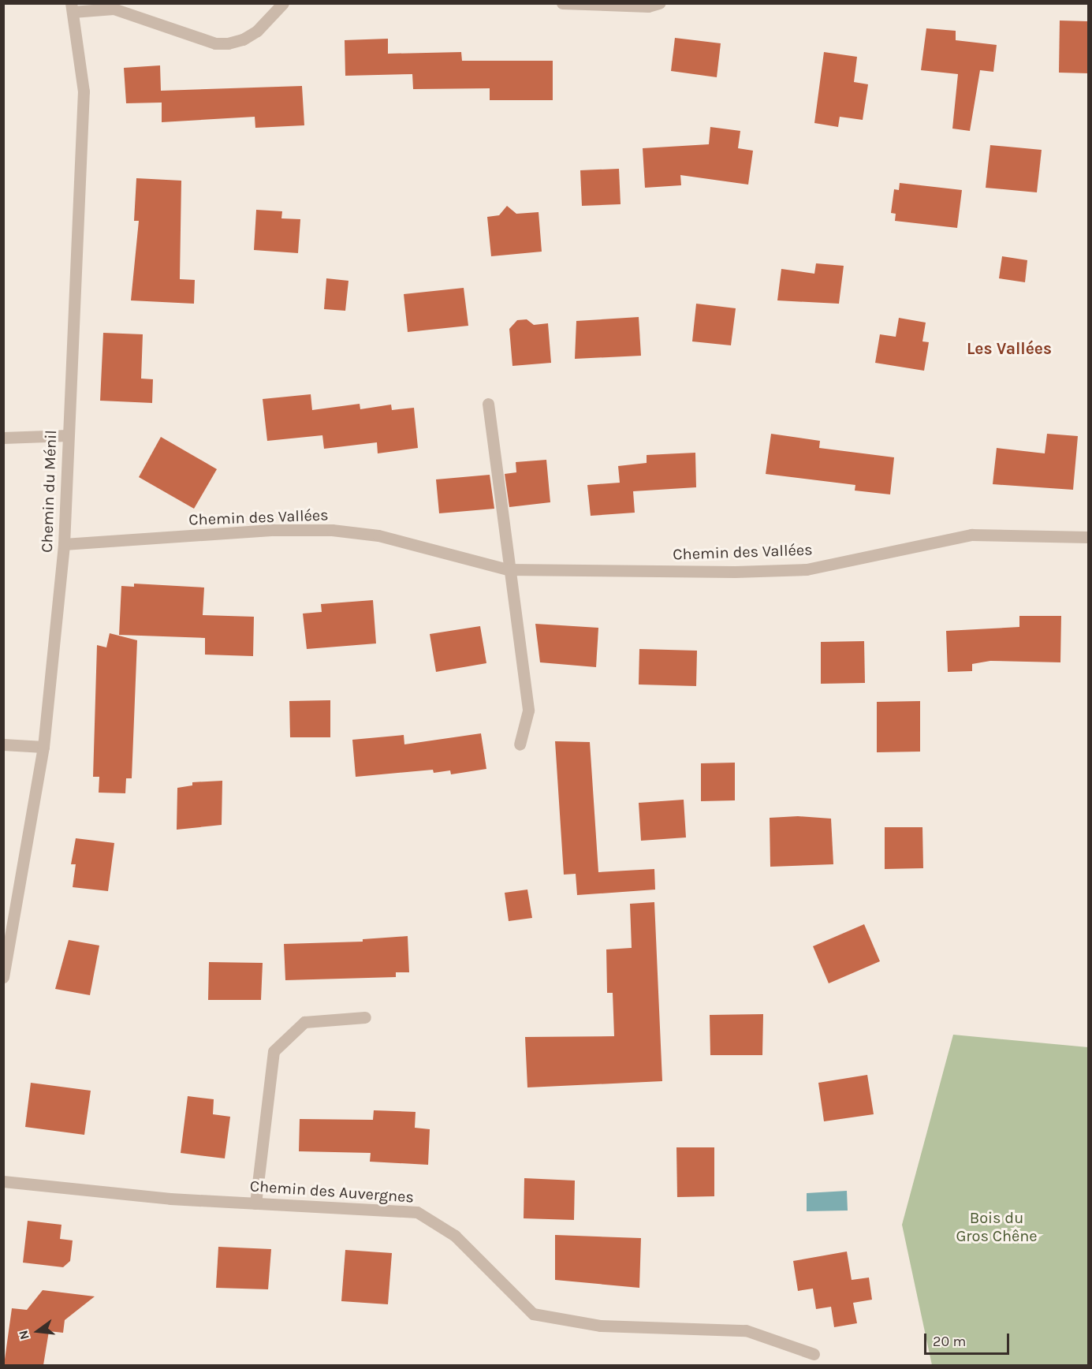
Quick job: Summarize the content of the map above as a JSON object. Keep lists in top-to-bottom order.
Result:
{
  "streets": {
    "street": ["Chemin du Ménil", "Chemin des Vallées", "Chemin des Auvergnes"]
  },
  "crossings": [
    ["Chemin du Ménil", "Chemin des Vallées"]
  ],
  "districts": ["Les Vallées"],
  "parks": ["Bois du Gros Chêne"],
  "scale_bar": "20 m",
  "north": "left"
}
